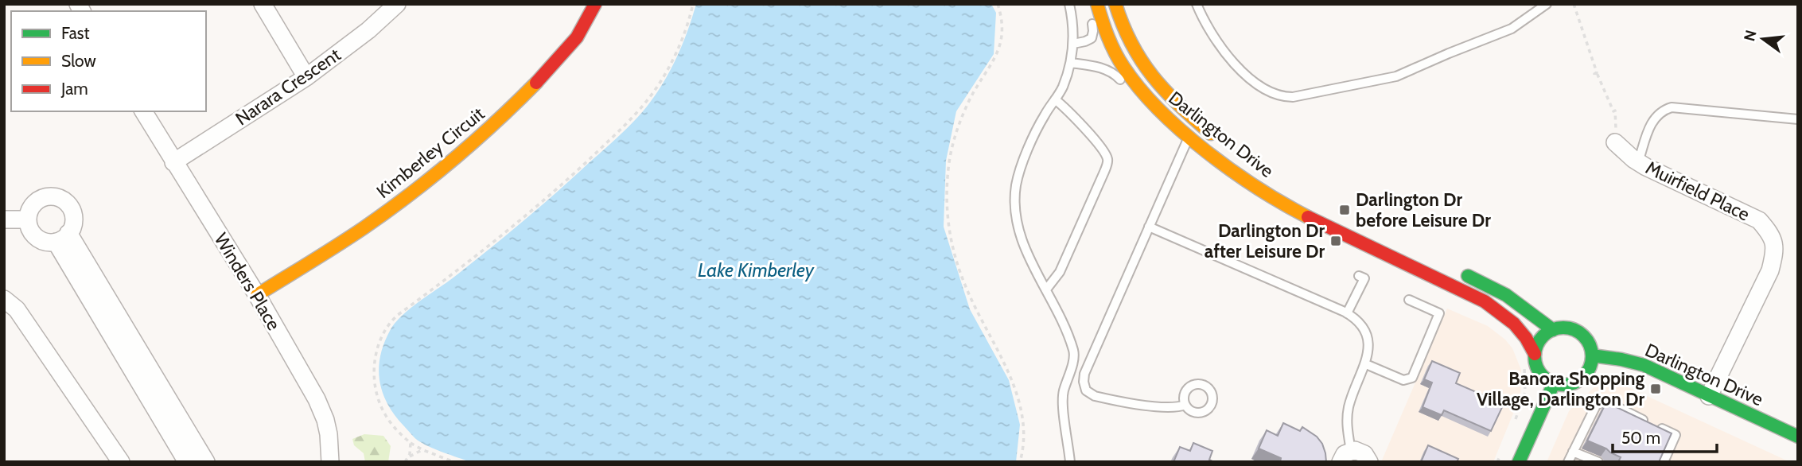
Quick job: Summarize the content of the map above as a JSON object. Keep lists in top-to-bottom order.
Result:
{
  "streets": {
    "street": [
      "Narara Crescent",
      "Darlington Drive",
      "Kimberley Circuit",
      "Muirfield Place",
      "Winders Place"
    ]
  },
  "crossings": [
    ["Narara Crescent", "Winders Place"],
    ["Darlington Drive", "Muirfield Place"],
    ["Kimberley Circuit", "Winders Place"]
  ],
  "water": ["Lake Kimberley"],
  "places": {
    "transit": ["Darlington Dr before Leisure Dr", "Darlington Dr after Leisure Dr", "Banora Shopping Village, Darlington Dr"]
  },
  "legend": ["Fast", "Slow", "Jam"],
  "scale_bar": "50 m",
  "north": "left"
}
